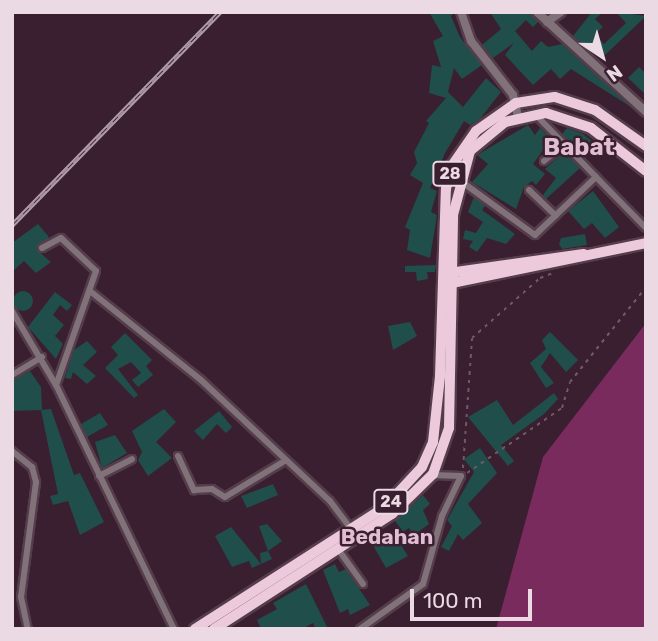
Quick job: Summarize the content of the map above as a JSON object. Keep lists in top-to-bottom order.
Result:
{
  "streets": {
    "highway": ["28", "24"]
  },
  "crossings": [
    ["28", "24"]
  ],
  "districts": ["Babat", "Bedahan"],
  "scale_bar": "100 m",
  "north": "bottom right"
}
